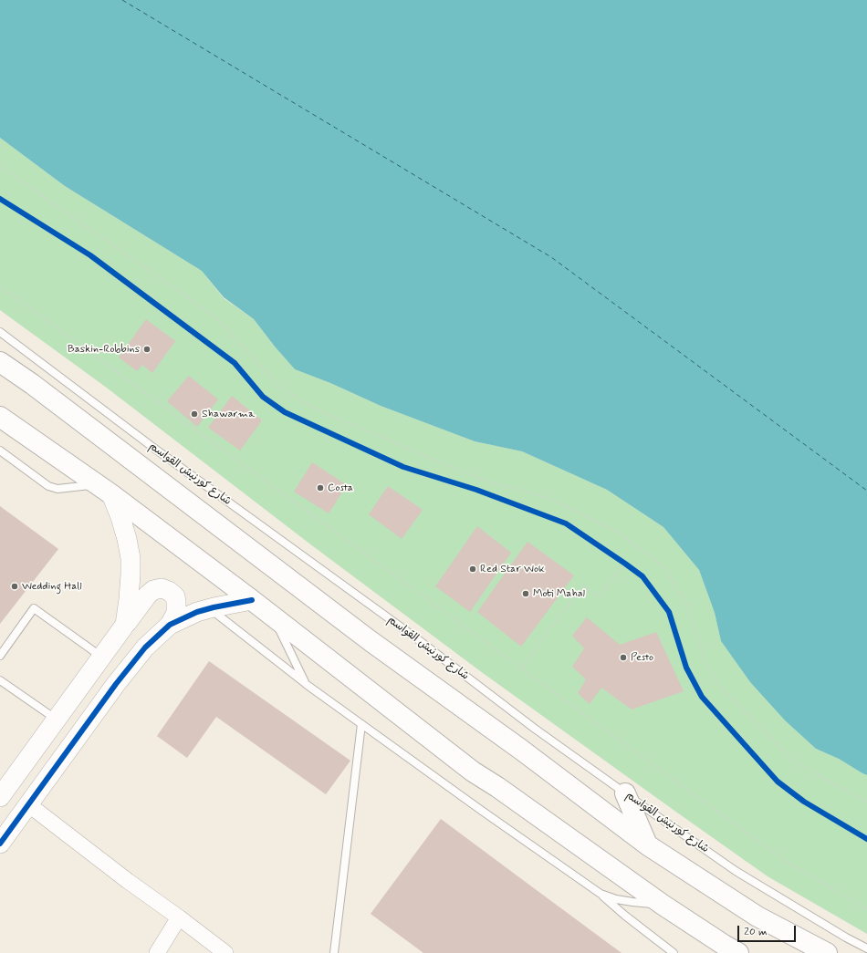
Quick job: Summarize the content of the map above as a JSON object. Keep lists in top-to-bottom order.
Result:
{
  "streets": {
    "main road": ["شارع كورنيش القواسم"]
  },
  "places": [
    "Baskin-Robbins",
    "Shawarma",
    "Costa",
    "Red Star Wok",
    "Wedding Hall",
    "Moti Mahal",
    "Pesto"
  ],
  "scale_bar": "20 m"
}
